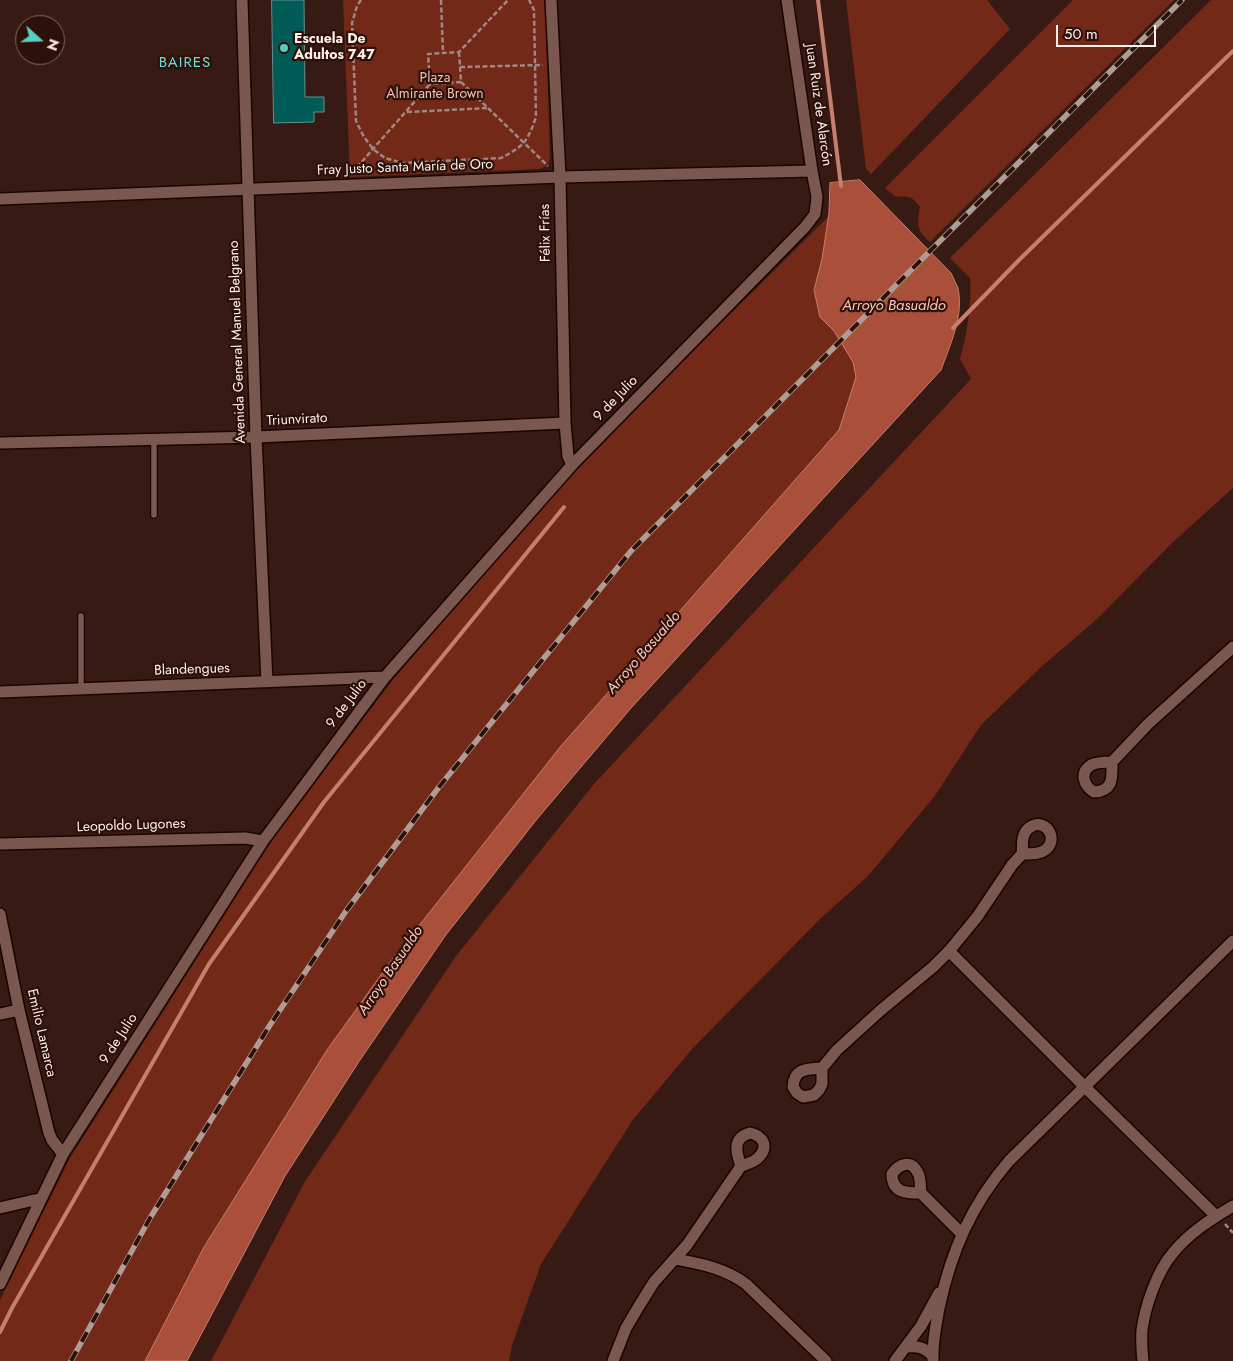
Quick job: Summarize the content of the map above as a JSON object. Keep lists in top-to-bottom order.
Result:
{
  "streets": {
    "street": [
      "Juan Ruiz de Alarcón",
      "Fray Justo Santa María de Oro",
      "Félix Frías",
      "Avenida General Manuel Belgrano",
      "9 de Julio",
      "Triunvirato",
      "Blandengues",
      "Leopoldo Lugones",
      "Emilio Lamarca"
    ]
  },
  "crossings": [
    ["Juan Ruiz de Alarcón", "Fray Justo Santa María de Oro"],
    ["Juan Ruiz de Alarcón", "9 de Julio"],
    ["Fray Justo Santa María de Oro", "Félix Frías"],
    ["Fray Justo Santa María de Oro", "Avenida General Manuel Belgrano"],
    ["Félix Frías", "9 de Julio"],
    ["Félix Frías", "Triunvirato"],
    ["Avenida General Manuel Belgrano", "Triunvirato"],
    ["Avenida General Manuel Belgrano", "Blandengues"],
    ["9 de Julio", "Blandengues"],
    ["9 de Julio", "Leopoldo Lugones"],
    ["9 de Julio", "Emilio Lamarca"]
  ],
  "districts": ["BAIRES"],
  "water": ["Arroyo Basualdo"],
  "parks": ["Plaza Almirante Brown"],
  "places": ["Escuela De Adultos 747"],
  "scale_bar": "50 m",
  "north": "right"
}
